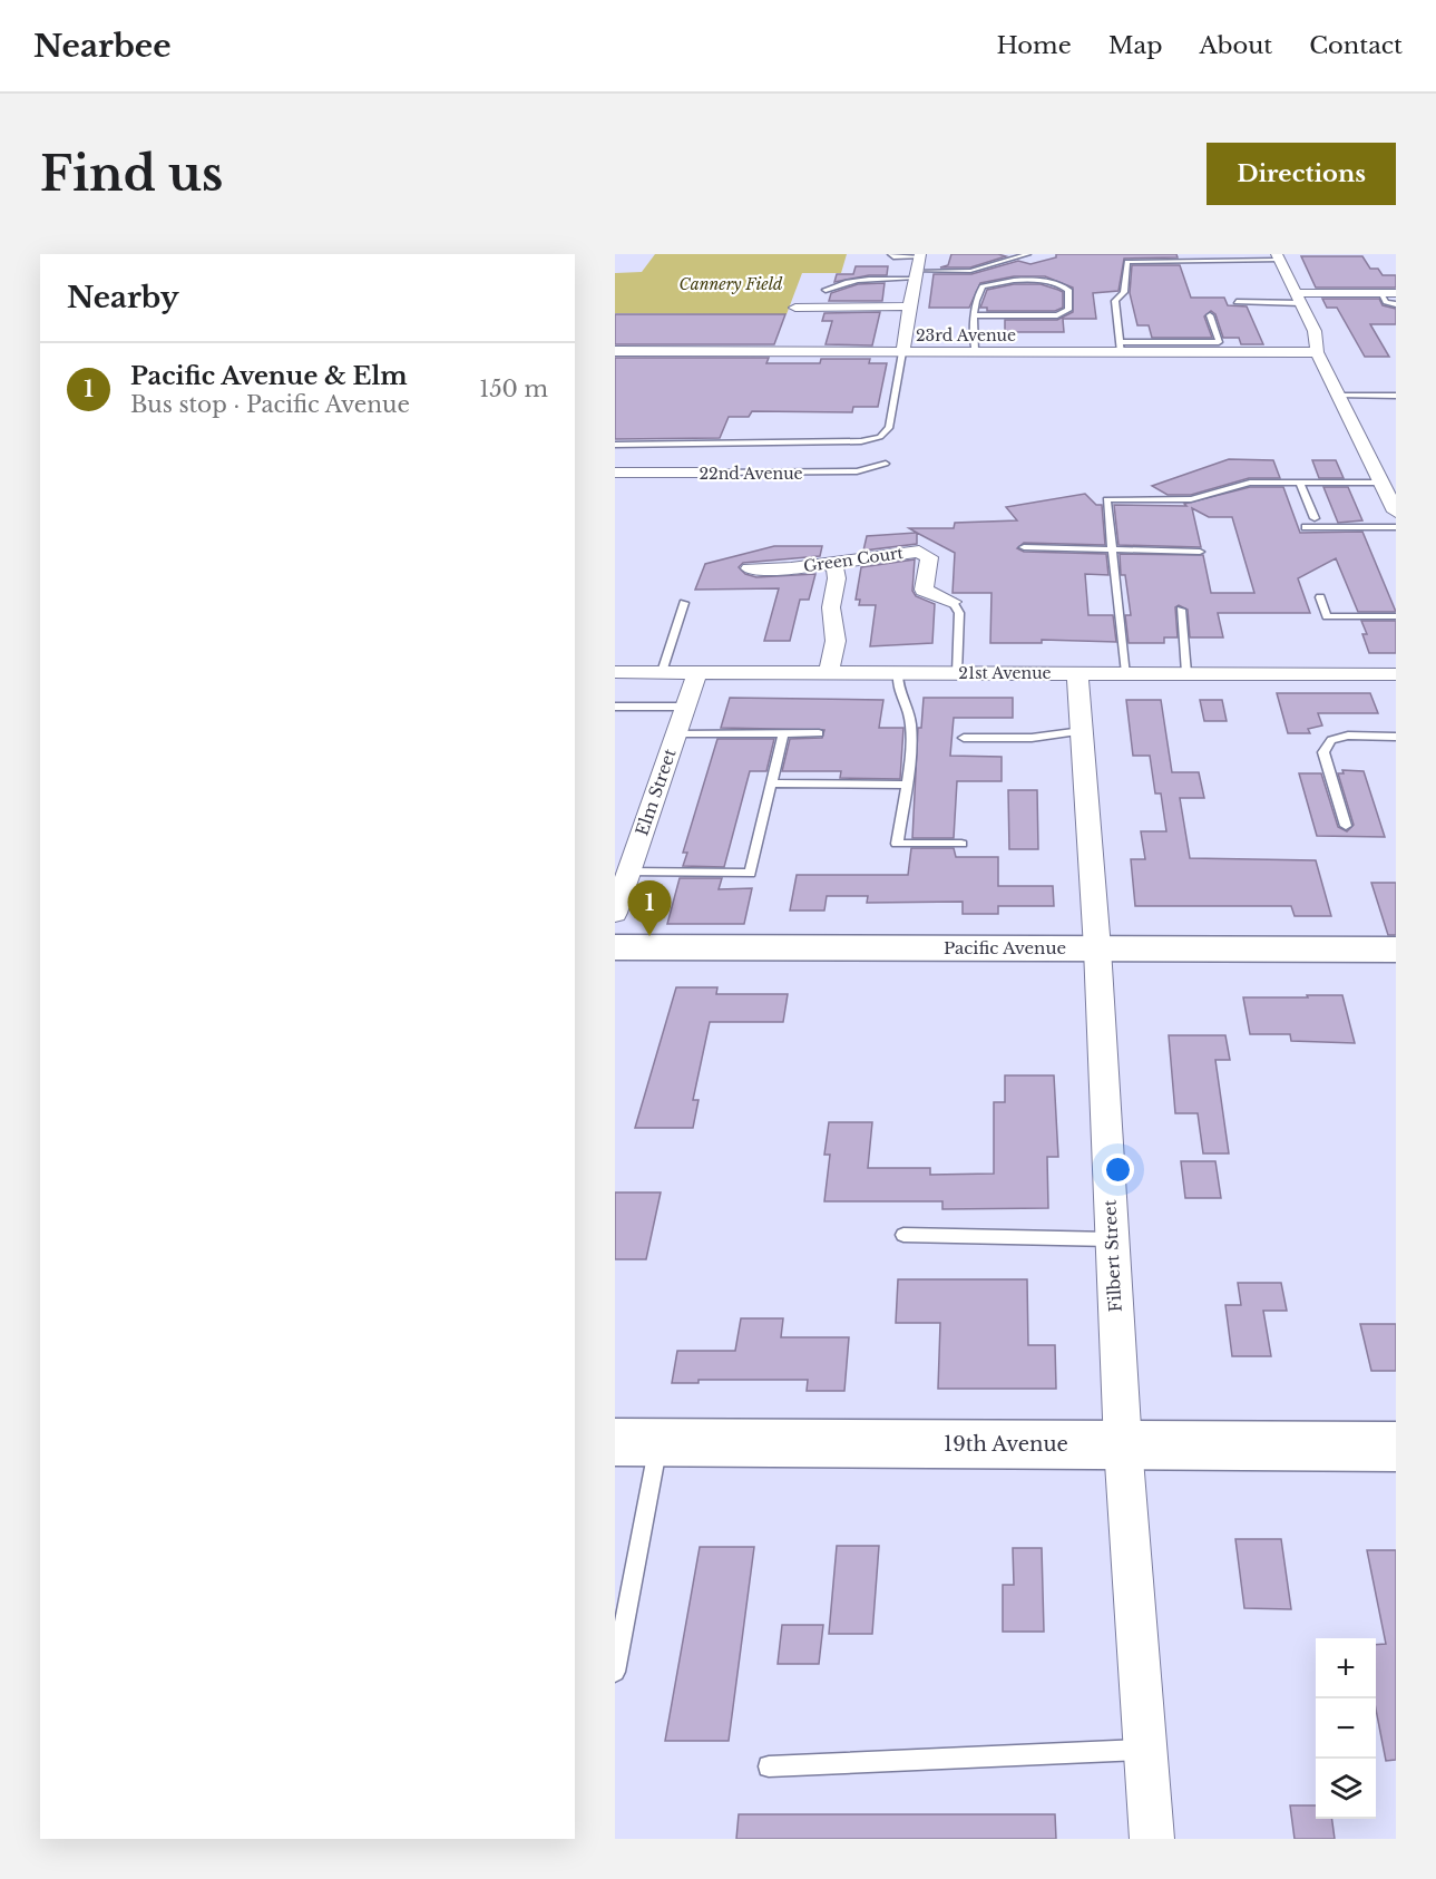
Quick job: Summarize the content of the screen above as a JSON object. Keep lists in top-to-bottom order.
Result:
{
  "streets": {
    "main road": ["Pacific Avenue", "19th Avenue"],
    "street": [
      "23rd Avenue",
      "22nd Avenue",
      "Green Court",
      "21st Avenue",
      "Elm Street",
      "Filbert Street"
    ]
  },
  "crossings": [
    ["21st Avenue", "Elm Street"],
    ["21st Avenue", "Filbert Street"],
    ["Pacific Avenue", "Filbert Street"],
    ["Filbert Street", "19th Avenue"]
  ],
  "parks": ["Cannery Field"],
  "page": {
    "header": "Nearbee",
    "nav": [
      "Home",
      "Map",
      "About",
      "Contact"
    ],
    "buttons": "Directions",
    "title": "Find us",
    "heading": "Nearby",
    "list": [
      {
        "mark": "1",
        "name": "Pacific Avenue & Elm",
        "note": "Bus stop · Pacific Avenue",
        "value": "150 m"
      }
    ],
    "pins": "1",
    "map_buttons": ["+", "−"]
  }
}
